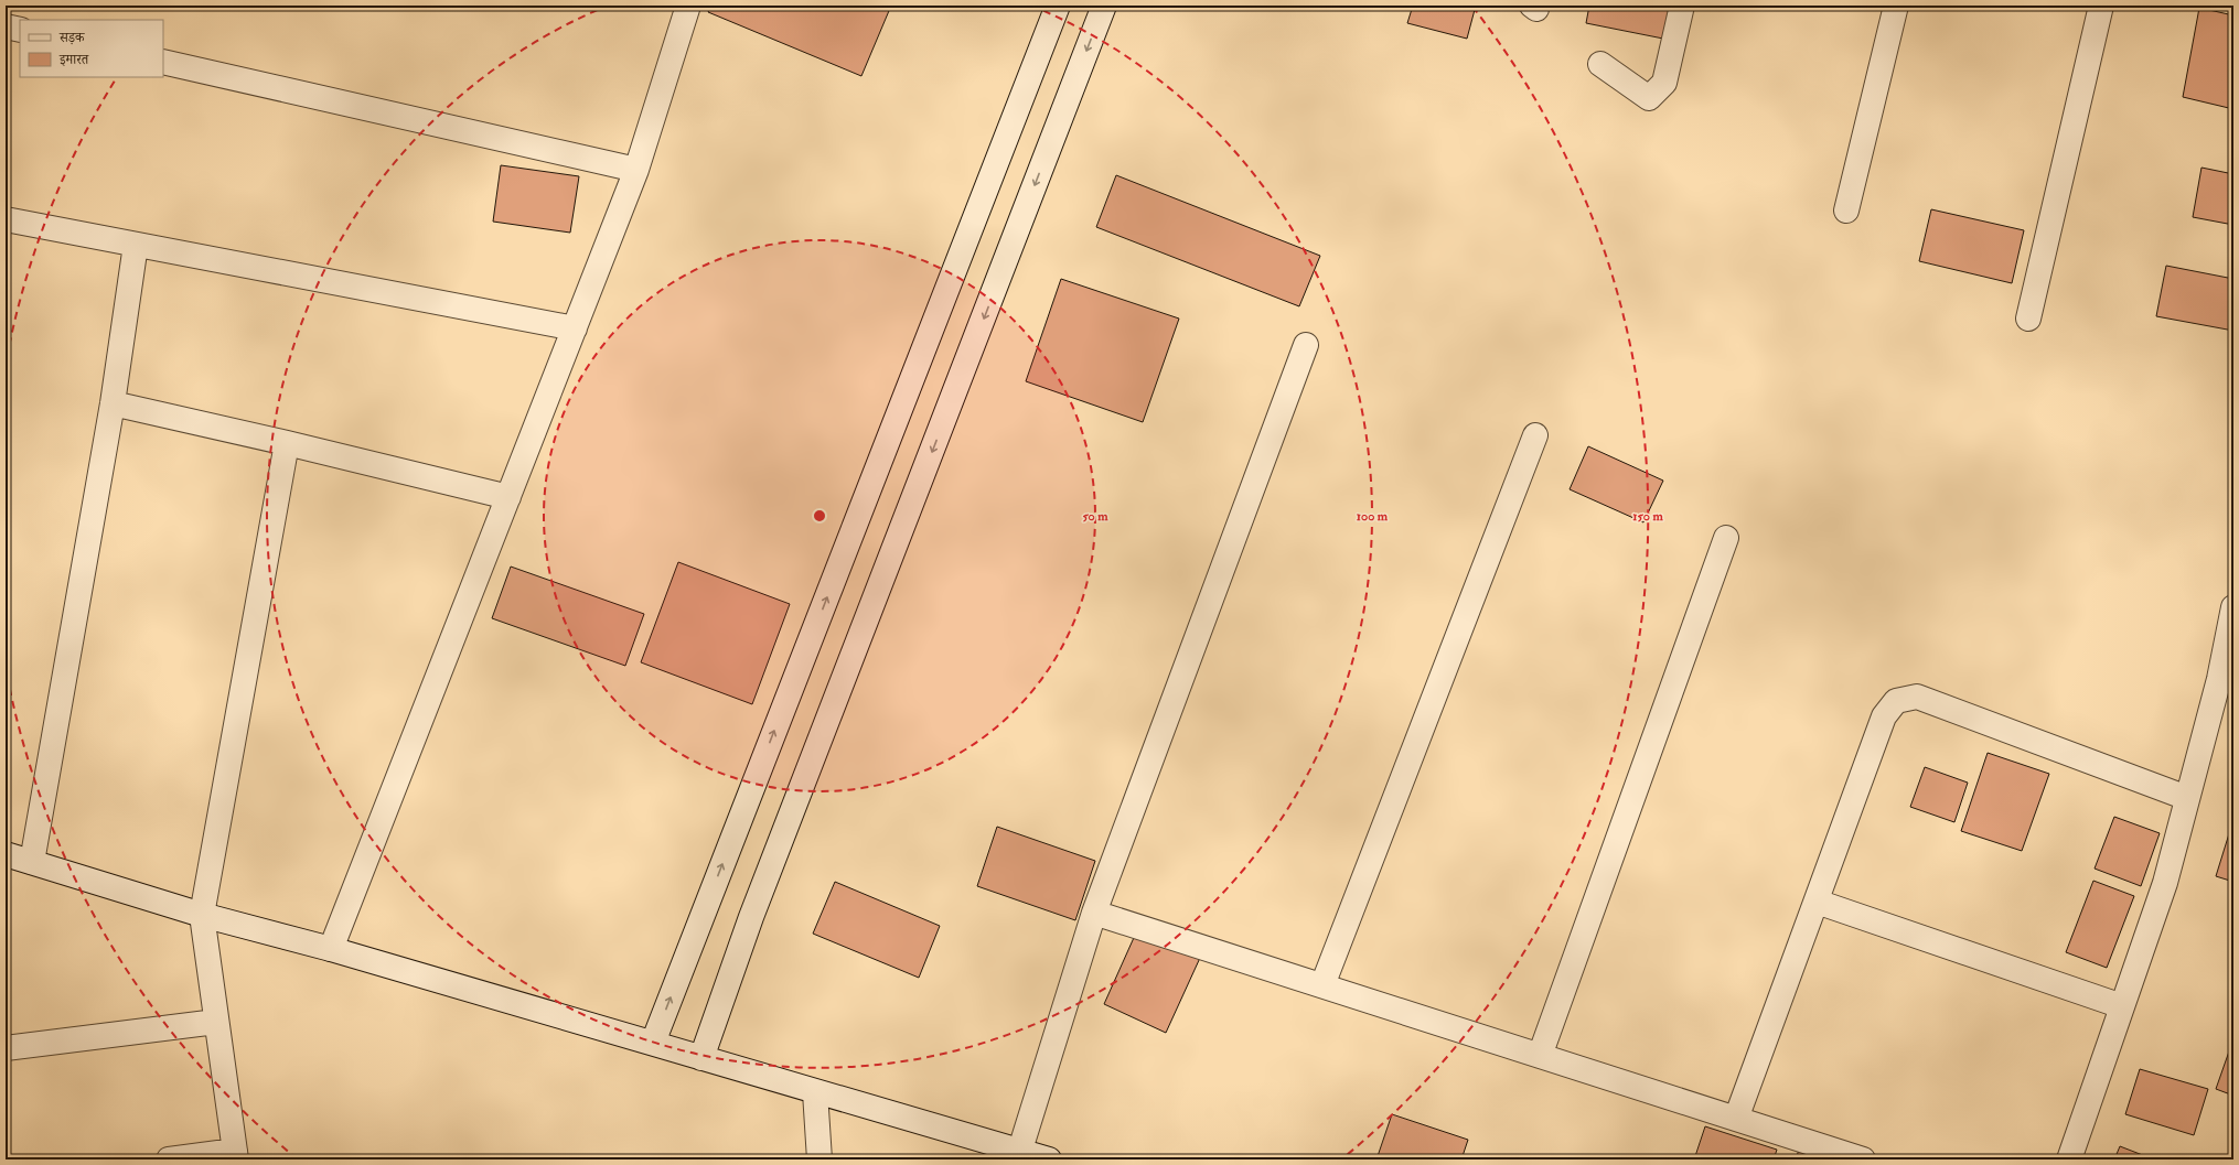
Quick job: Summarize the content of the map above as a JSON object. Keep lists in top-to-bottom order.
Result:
{
  "legend": ["सड़क", "इमारत"],
  "rings": ["50 m", "100 m", "150 m"]
}
